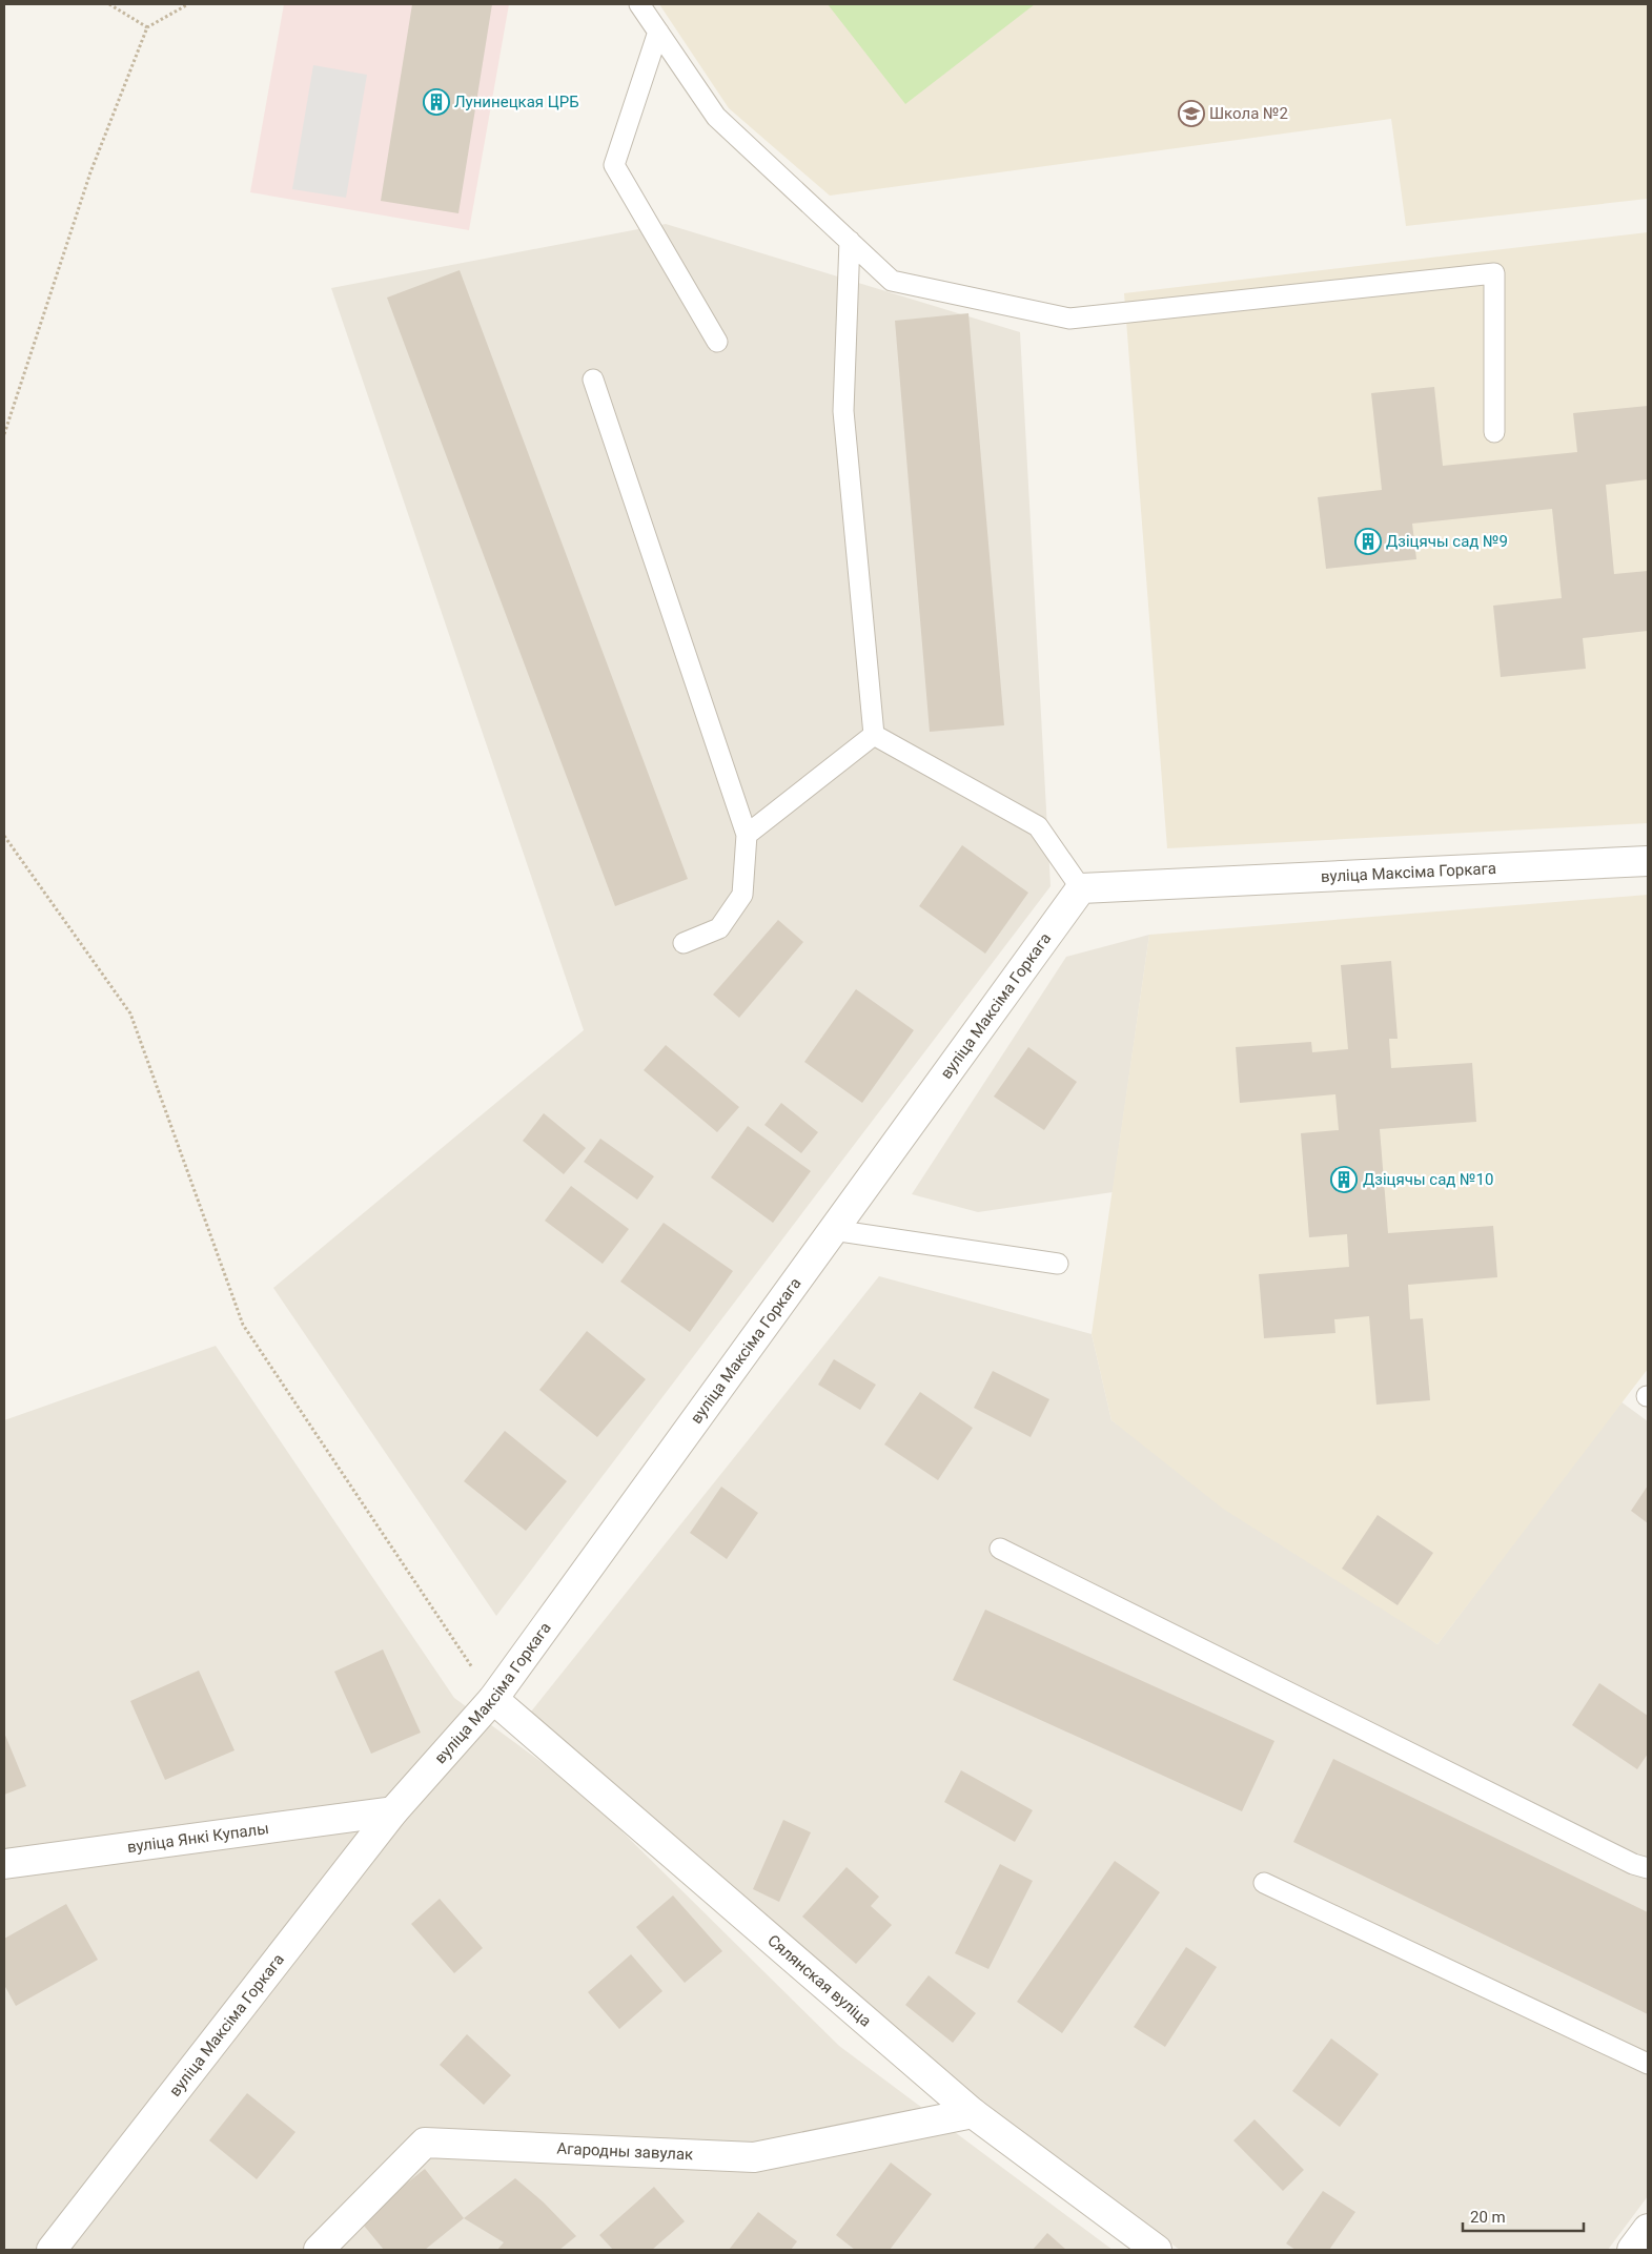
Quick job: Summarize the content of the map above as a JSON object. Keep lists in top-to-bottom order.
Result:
{
  "streets": {
    "street": [
      "вуліца Максіма Горкага",
      "вуліца Янкі Купалы",
      "Сялянская вуліца",
      "Агародны завулак"
    ]
  },
  "crossings": [
    ["вуліца Максіма Горкага", "вуліца Янкі Купалы"],
    ["вуліца Максіма Горкага", "Сялянская вуліца"],
    ["Сялянская вуліца", "Агародны завулак"]
  ],
  "places": {
    "building": ["Лунинецкая ЦРБ", "Дзіцячы сад №9", "Дзіцячы сад №10"],
    "school or university": ["Школа №2"]
  },
  "scale_bar": "20 m"
}
